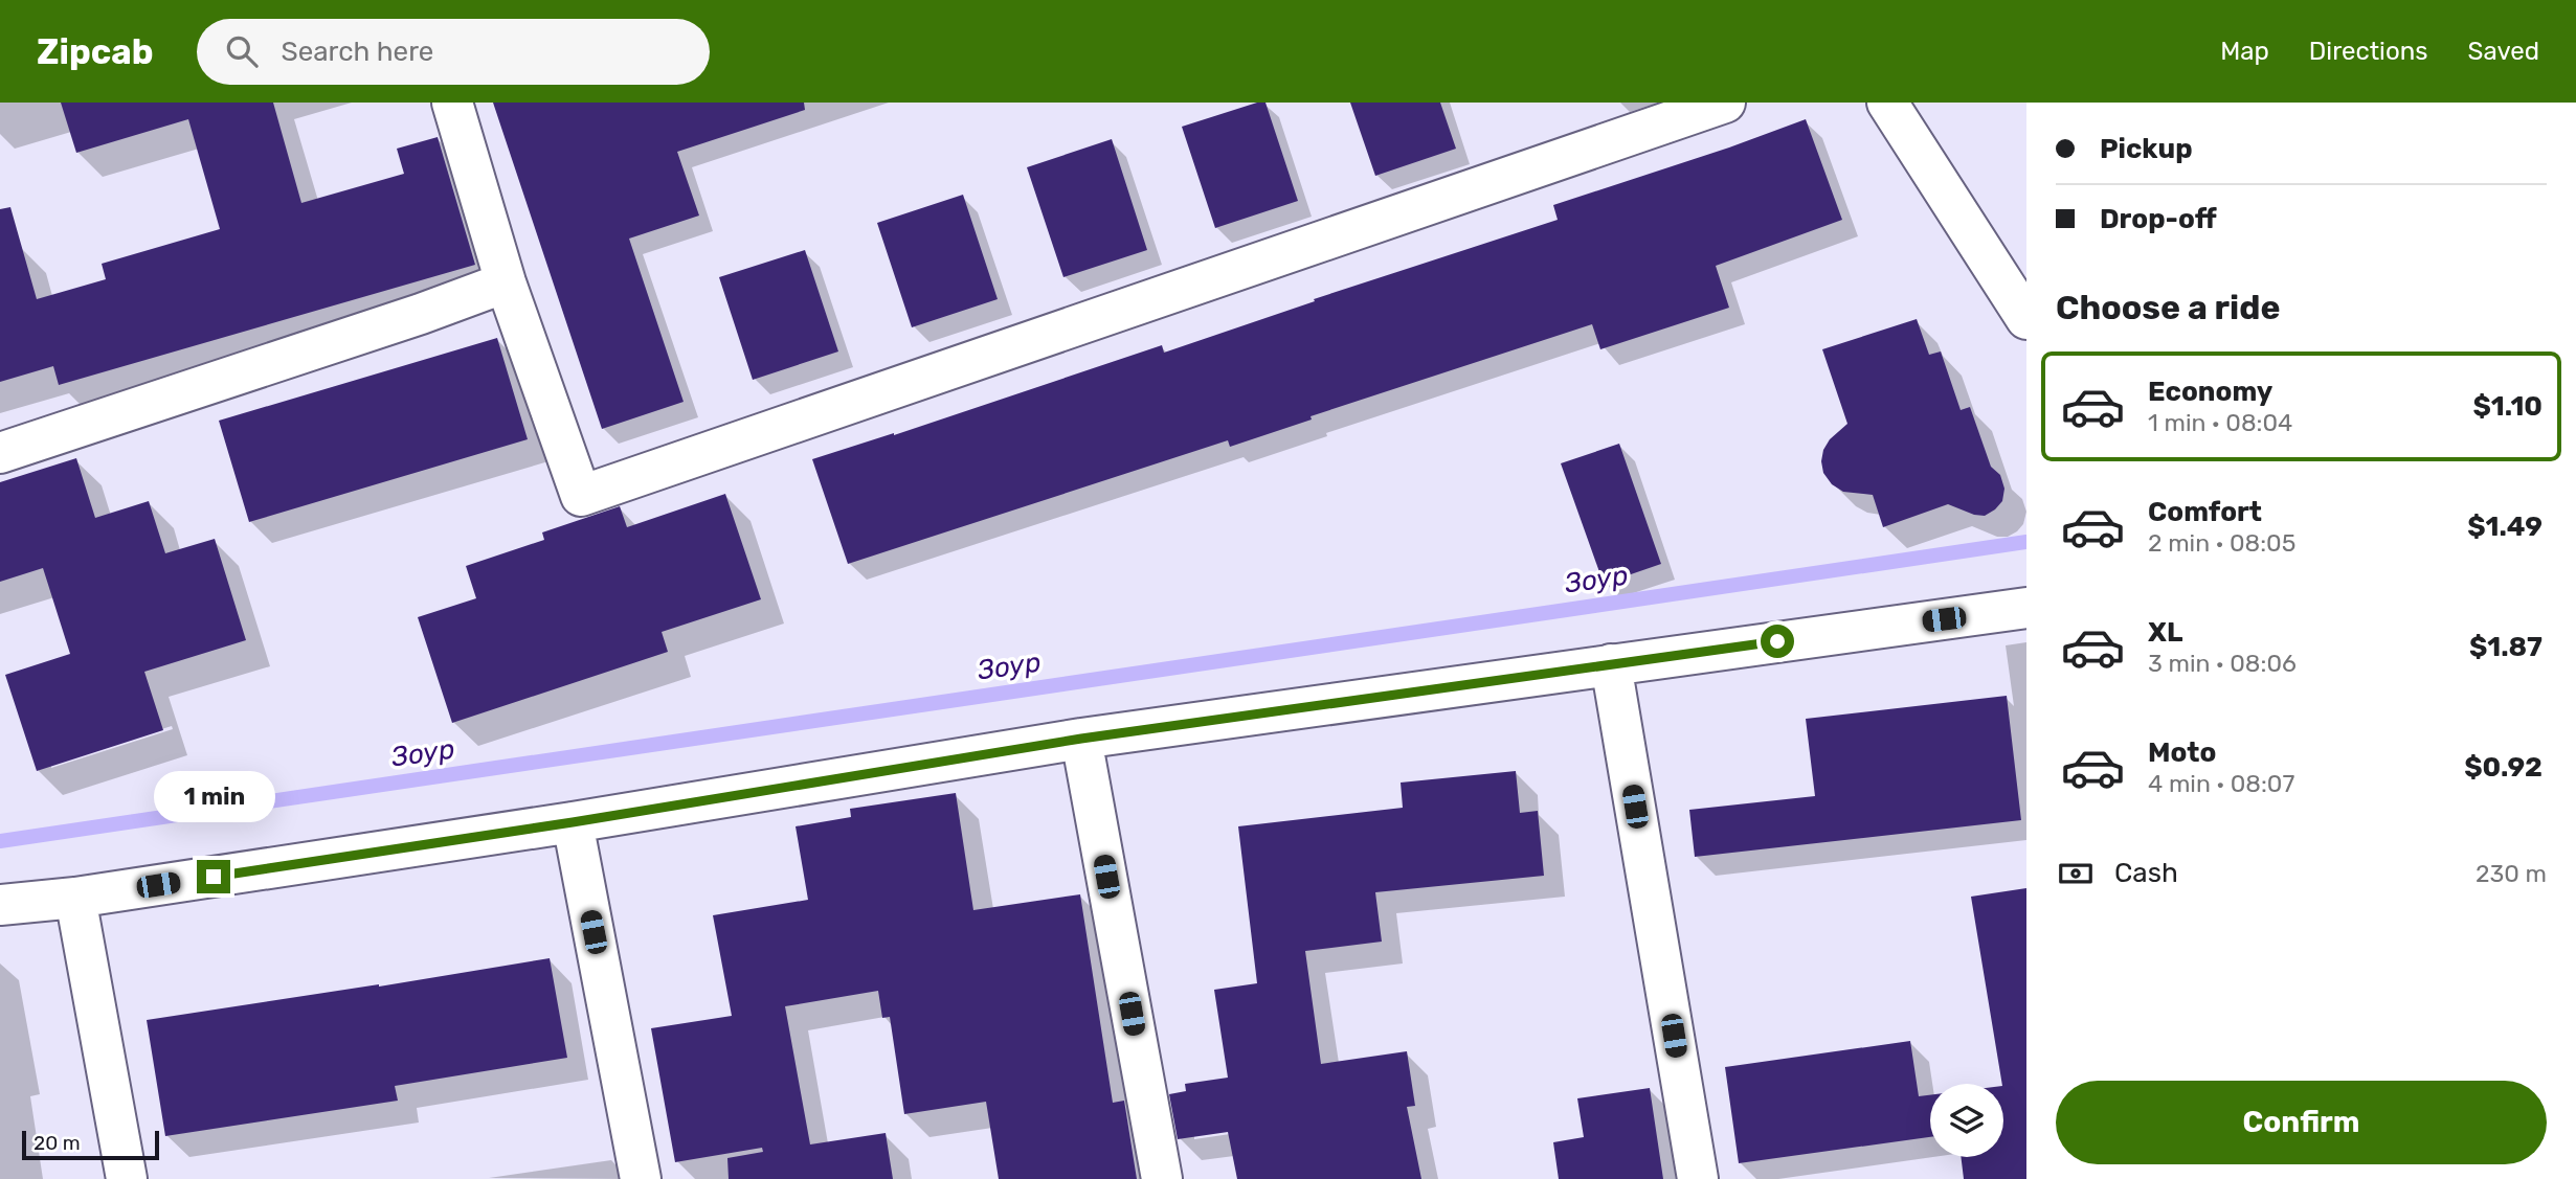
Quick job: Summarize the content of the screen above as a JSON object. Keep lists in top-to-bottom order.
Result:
{
  "water": ["Зоур"],
  "scale_bar": "20 m",
  "page": {
    "header": "Zipcab",
    "search": "Search here",
    "nav": ["Map", "Directions", "Saved"],
    "banner": ["Pickup", "Drop-off"],
    "heading": "Choose a ride",
    "list": [
      {
        "name": "Economy",
        "note": "1 min · 08:04",
        "value": "$1.10"
      },
      {
        "name": "Comfort",
        "note": "2 min · 08:05",
        "value": "$1.49"
      },
      {
        "name": "XL",
        "note": "3 min · 08:06",
        "value": "$1.87"
      },
      {
        "name": "Moto",
        "note": "4 min · 08:07",
        "value": "$0.92"
      }
    ],
    "bubble": "1 min",
    "pay": ["Cash", "230 m"],
    "buttons": "Confirm",
    "scale": "20 m"
  }
}
